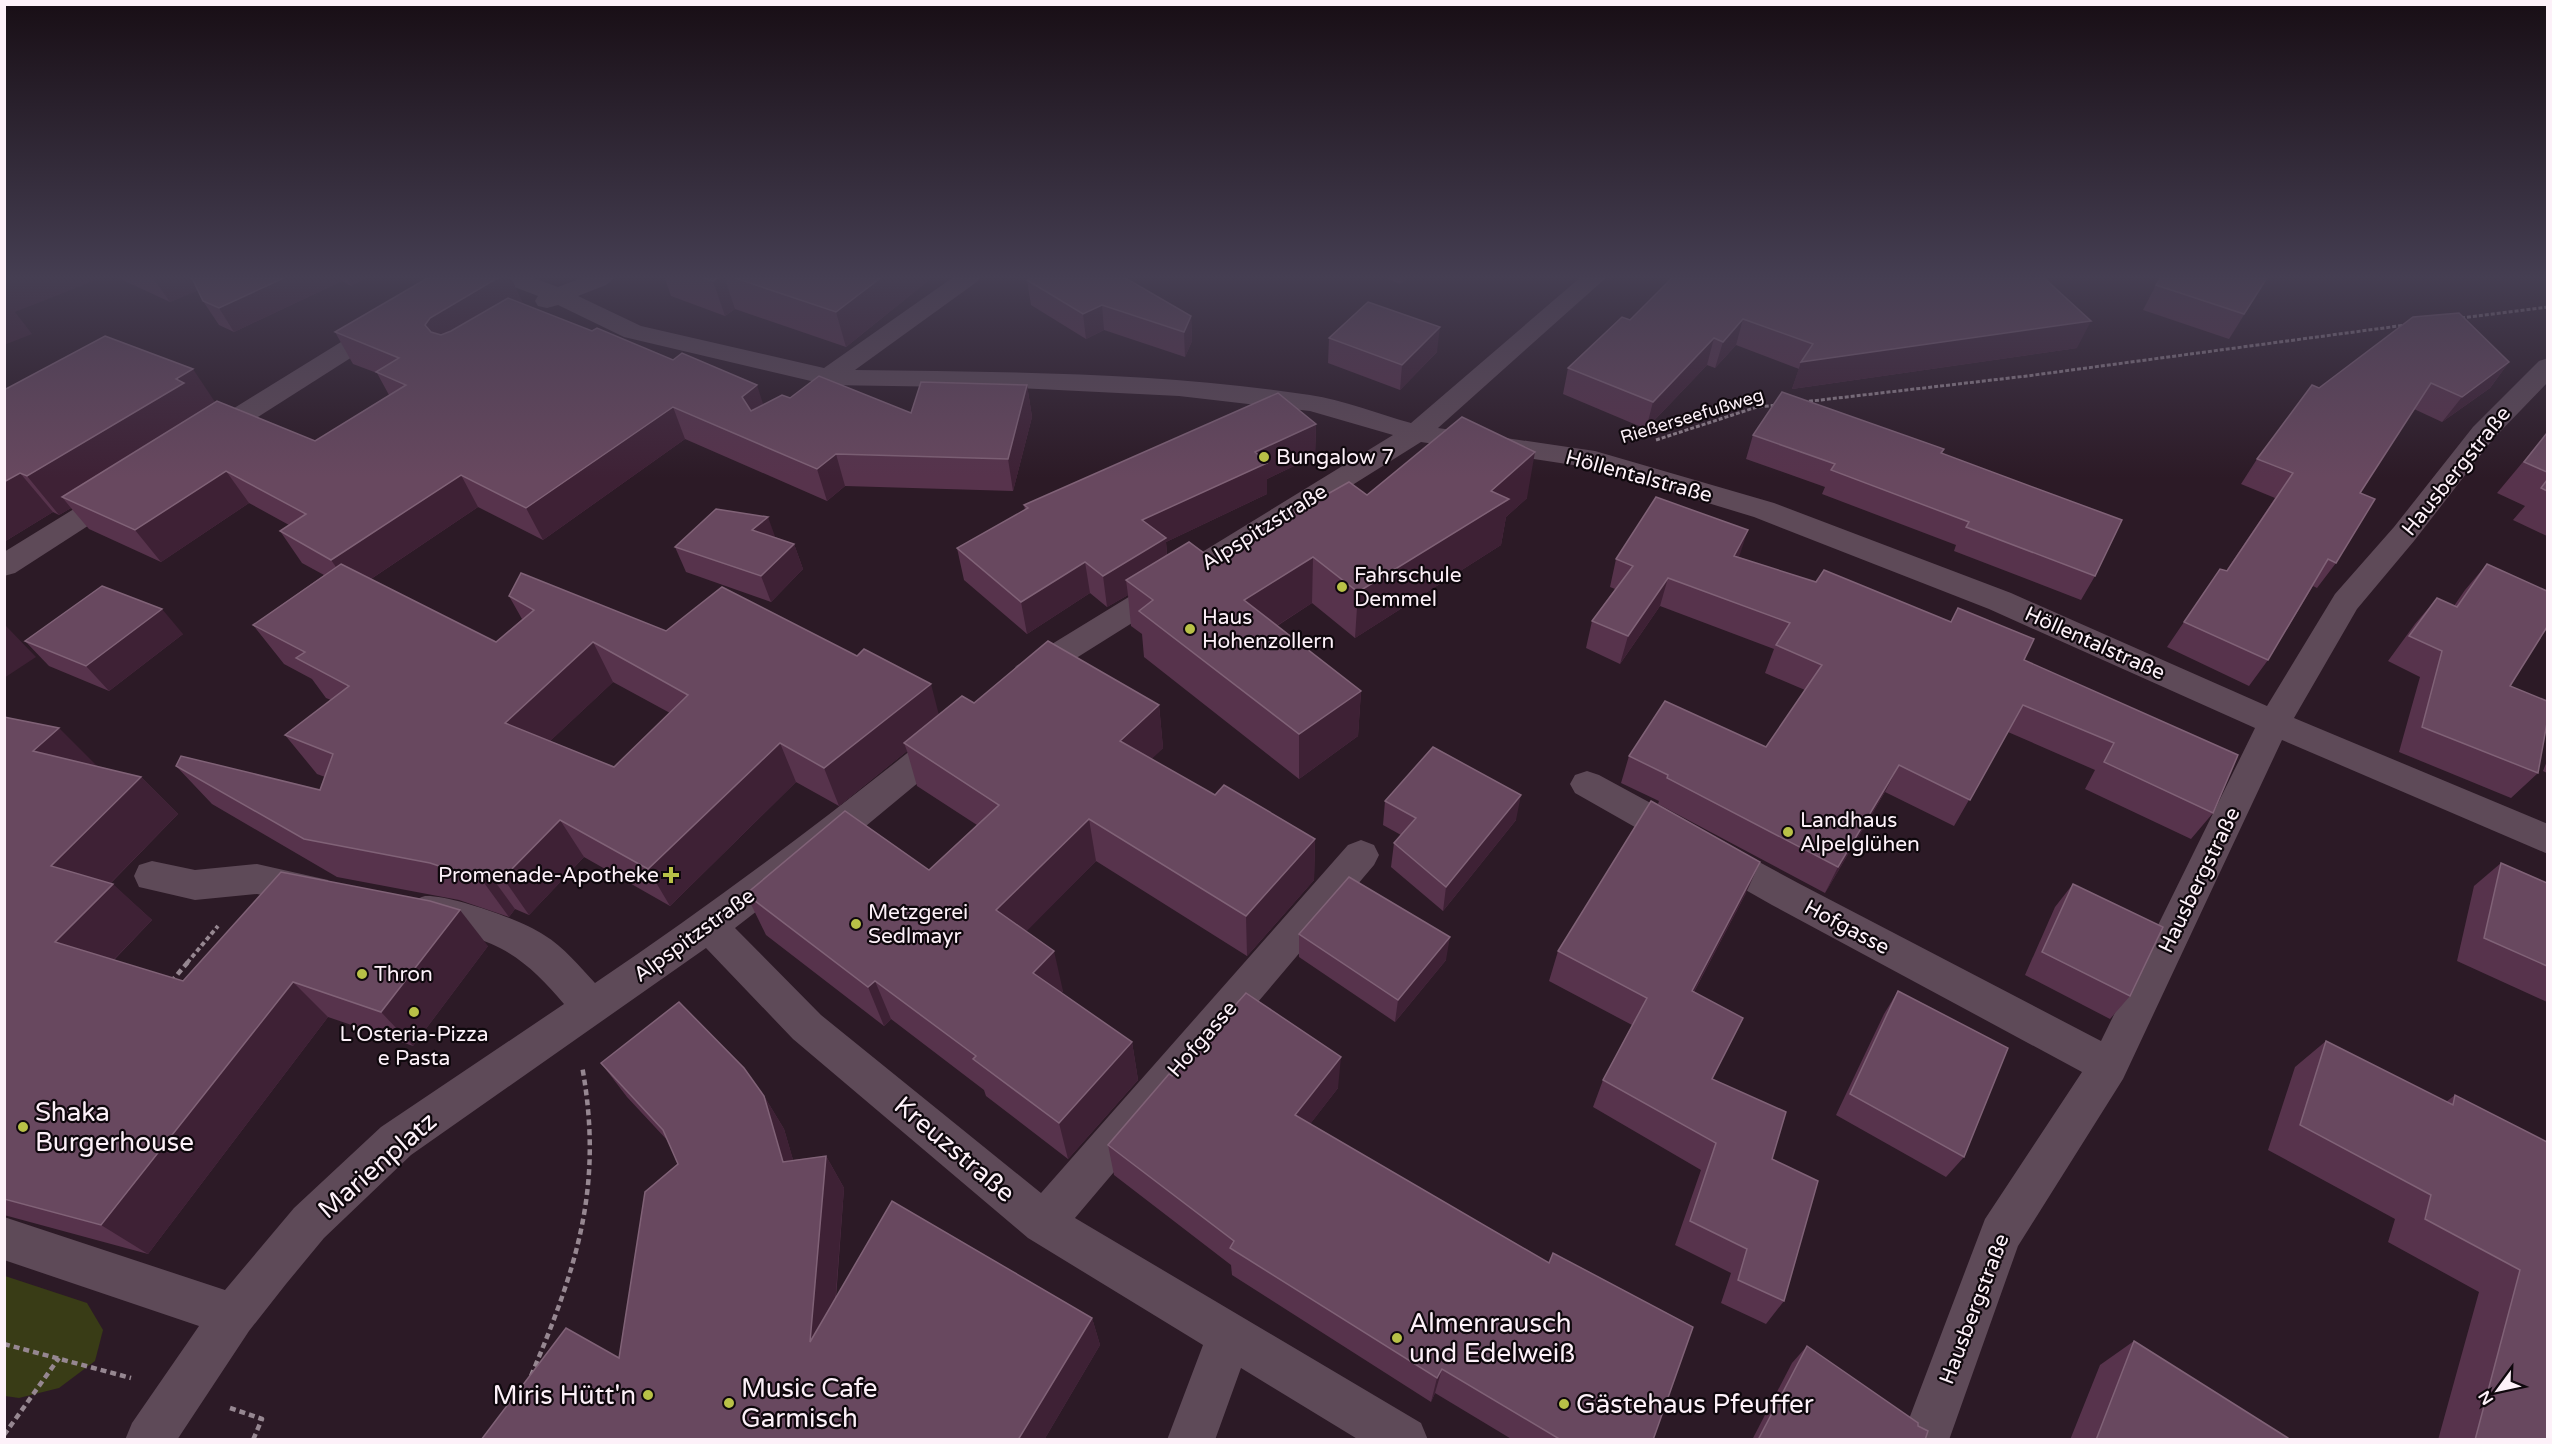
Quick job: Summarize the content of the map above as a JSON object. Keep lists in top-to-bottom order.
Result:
{
  "streets": {
    "street": [
      "Hausbergstraße",
      "Höllentalstraße",
      "Alpspitzstraße",
      "Hofgasse",
      "Kreuzstraße",
      "Marienplatz"
    ],
    "path": ["Rießerseefußweg"]
  },
  "crossings": [
    ["Rießerseefußweg", "Höllentalstraße"],
    ["Hausbergstraße", "Höllentalstraße"],
    ["Hausbergstraße", "Hofgasse"],
    ["Höllentalstraße", "Alpspitzstraße"],
    ["Alpspitzstraße", "Kreuzstraße"],
    ["Alpspitzstraße", "Marienplatz"],
    ["Hofgasse", "Kreuzstraße"]
  ],
  "places": {
    "other": [
      "Bungalow 7",
      "Fahrschule Demmel",
      "Haus Hohenzollern",
      "Landhaus Alpelglühen",
      "Metzgerei Sedlmayr",
      "Thron",
      "L'Osteria-Pizza e Pasta",
      "Shaka Burgerhouse",
      "Almenrausch und Edelweiß",
      "Miris Hütt'n",
      "Music Cafe Garmisch",
      "Gästehaus Pfeuffer"
    ],
    "health": ["Promenade-Apotheke"]
  },
  "north": "bottom left"
}
